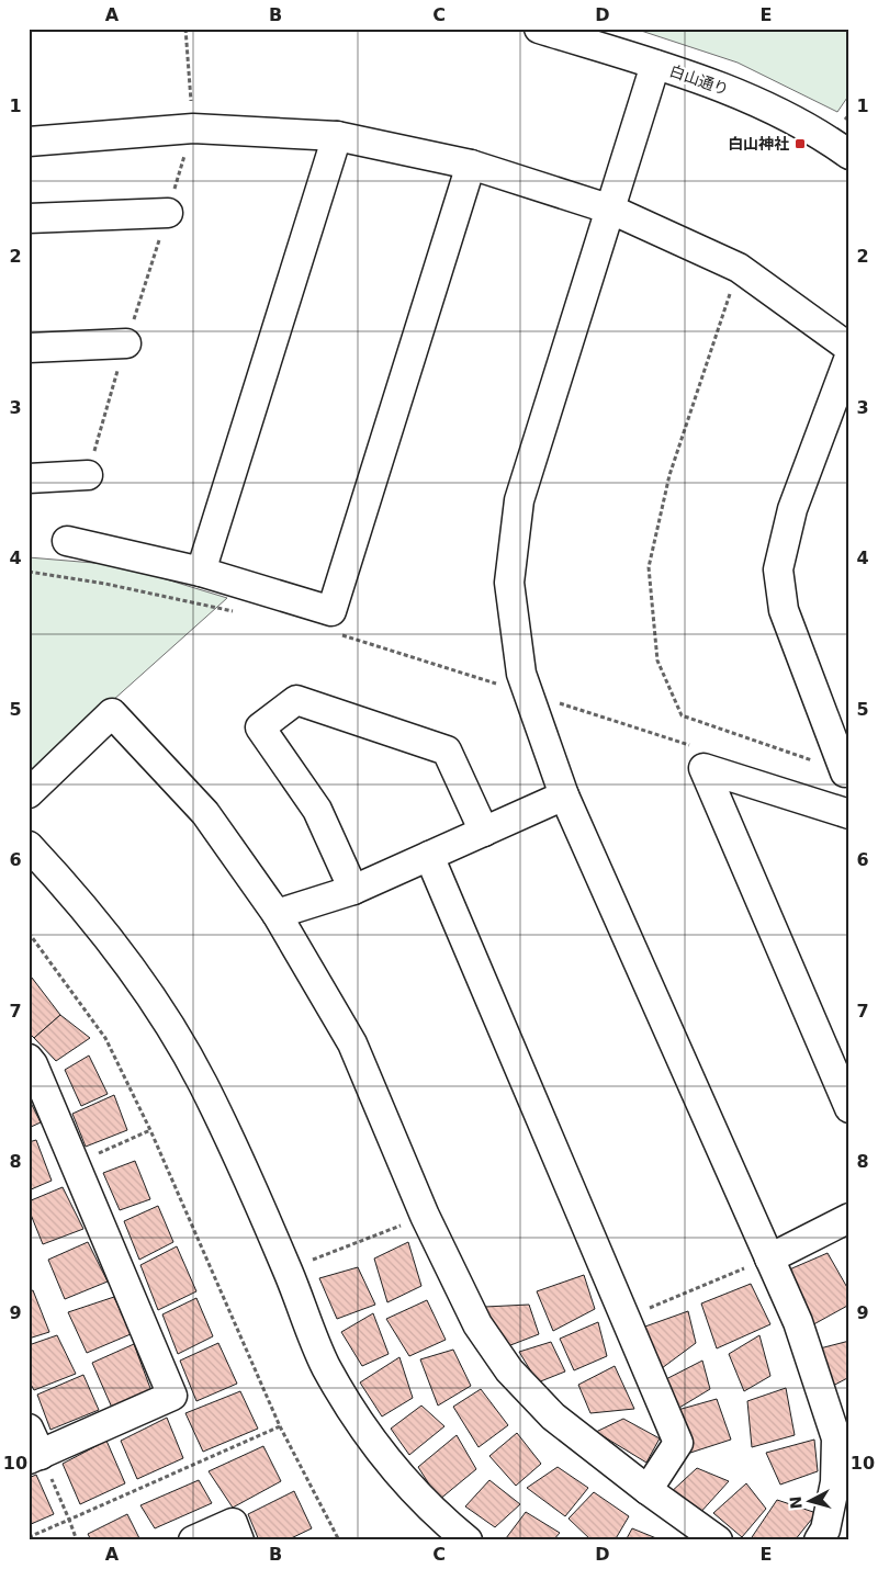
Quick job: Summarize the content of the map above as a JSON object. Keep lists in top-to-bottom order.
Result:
{
  "streets": {
    "street": ["白山通り"]
  },
  "places": {
    "transit": ["白山神社"]
  },
  "north": "left",
  "grid": {
    "columns": [
      "A",
      "B",
      "C",
      "D",
      "E"
    ],
    "rows": [
      "1",
      "2",
      "3",
      "4",
      "5",
      "6",
      "7",
      "8",
      "9",
      "10"
    ]
  }
}
